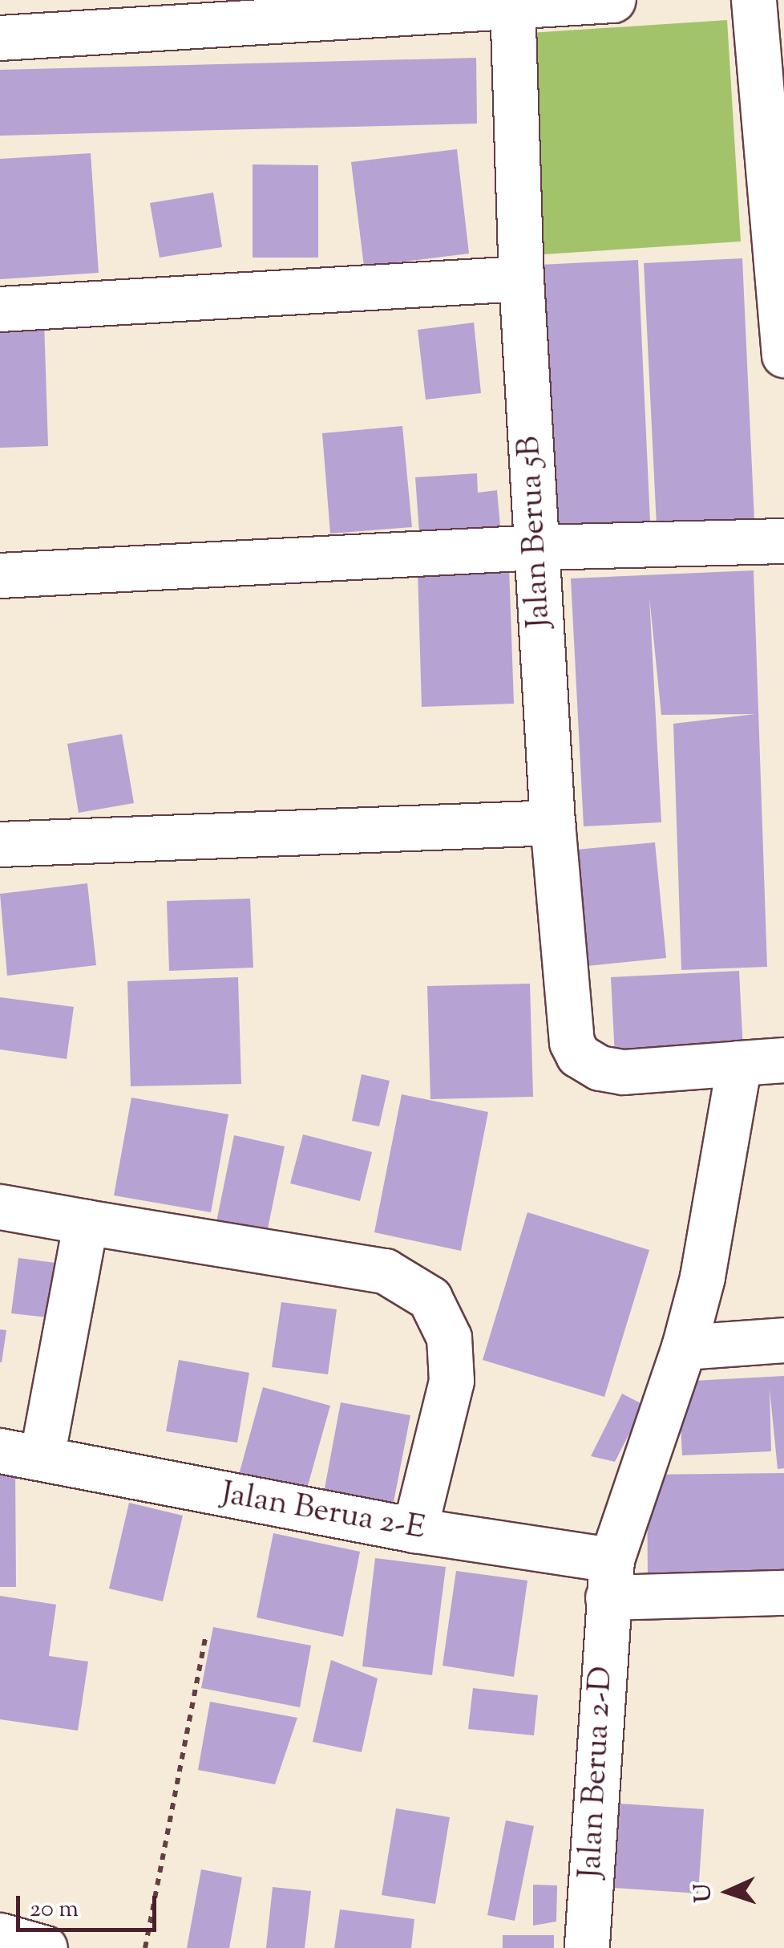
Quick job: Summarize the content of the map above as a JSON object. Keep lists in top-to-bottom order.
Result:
{
  "streets": {
    "street": ["Jalan Berua 5B", "Jalan Berua 2-E", "Jalan Berua 2-D"]
  },
  "crossings": [
    ["Jalan Berua 5B", "Jalan Berua 2-D"],
    ["Jalan Berua 2-E", "Jalan Berua 2-D"]
  ],
  "scale_bar": "20 m",
  "north": "left"
}
